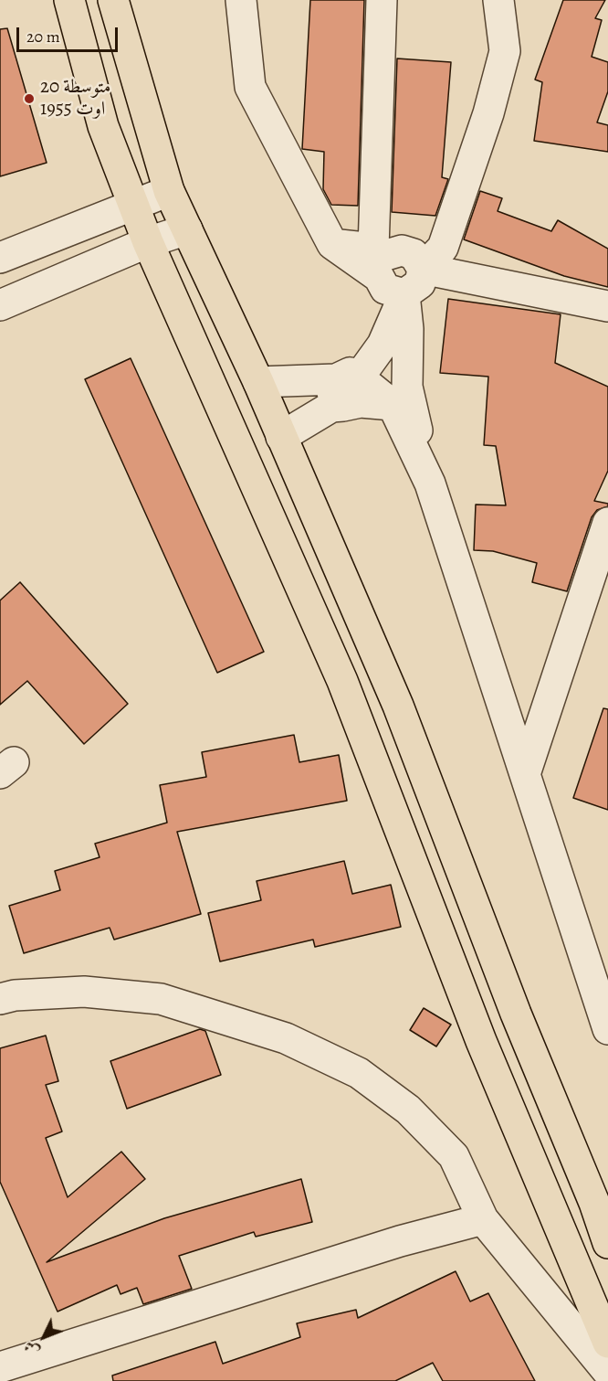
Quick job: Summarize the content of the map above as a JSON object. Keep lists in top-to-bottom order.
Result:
{
  "places": ["متوسطة 20 اوت 1955"],
  "scale_bar": "20 m",
  "north": "bottom left"
}
